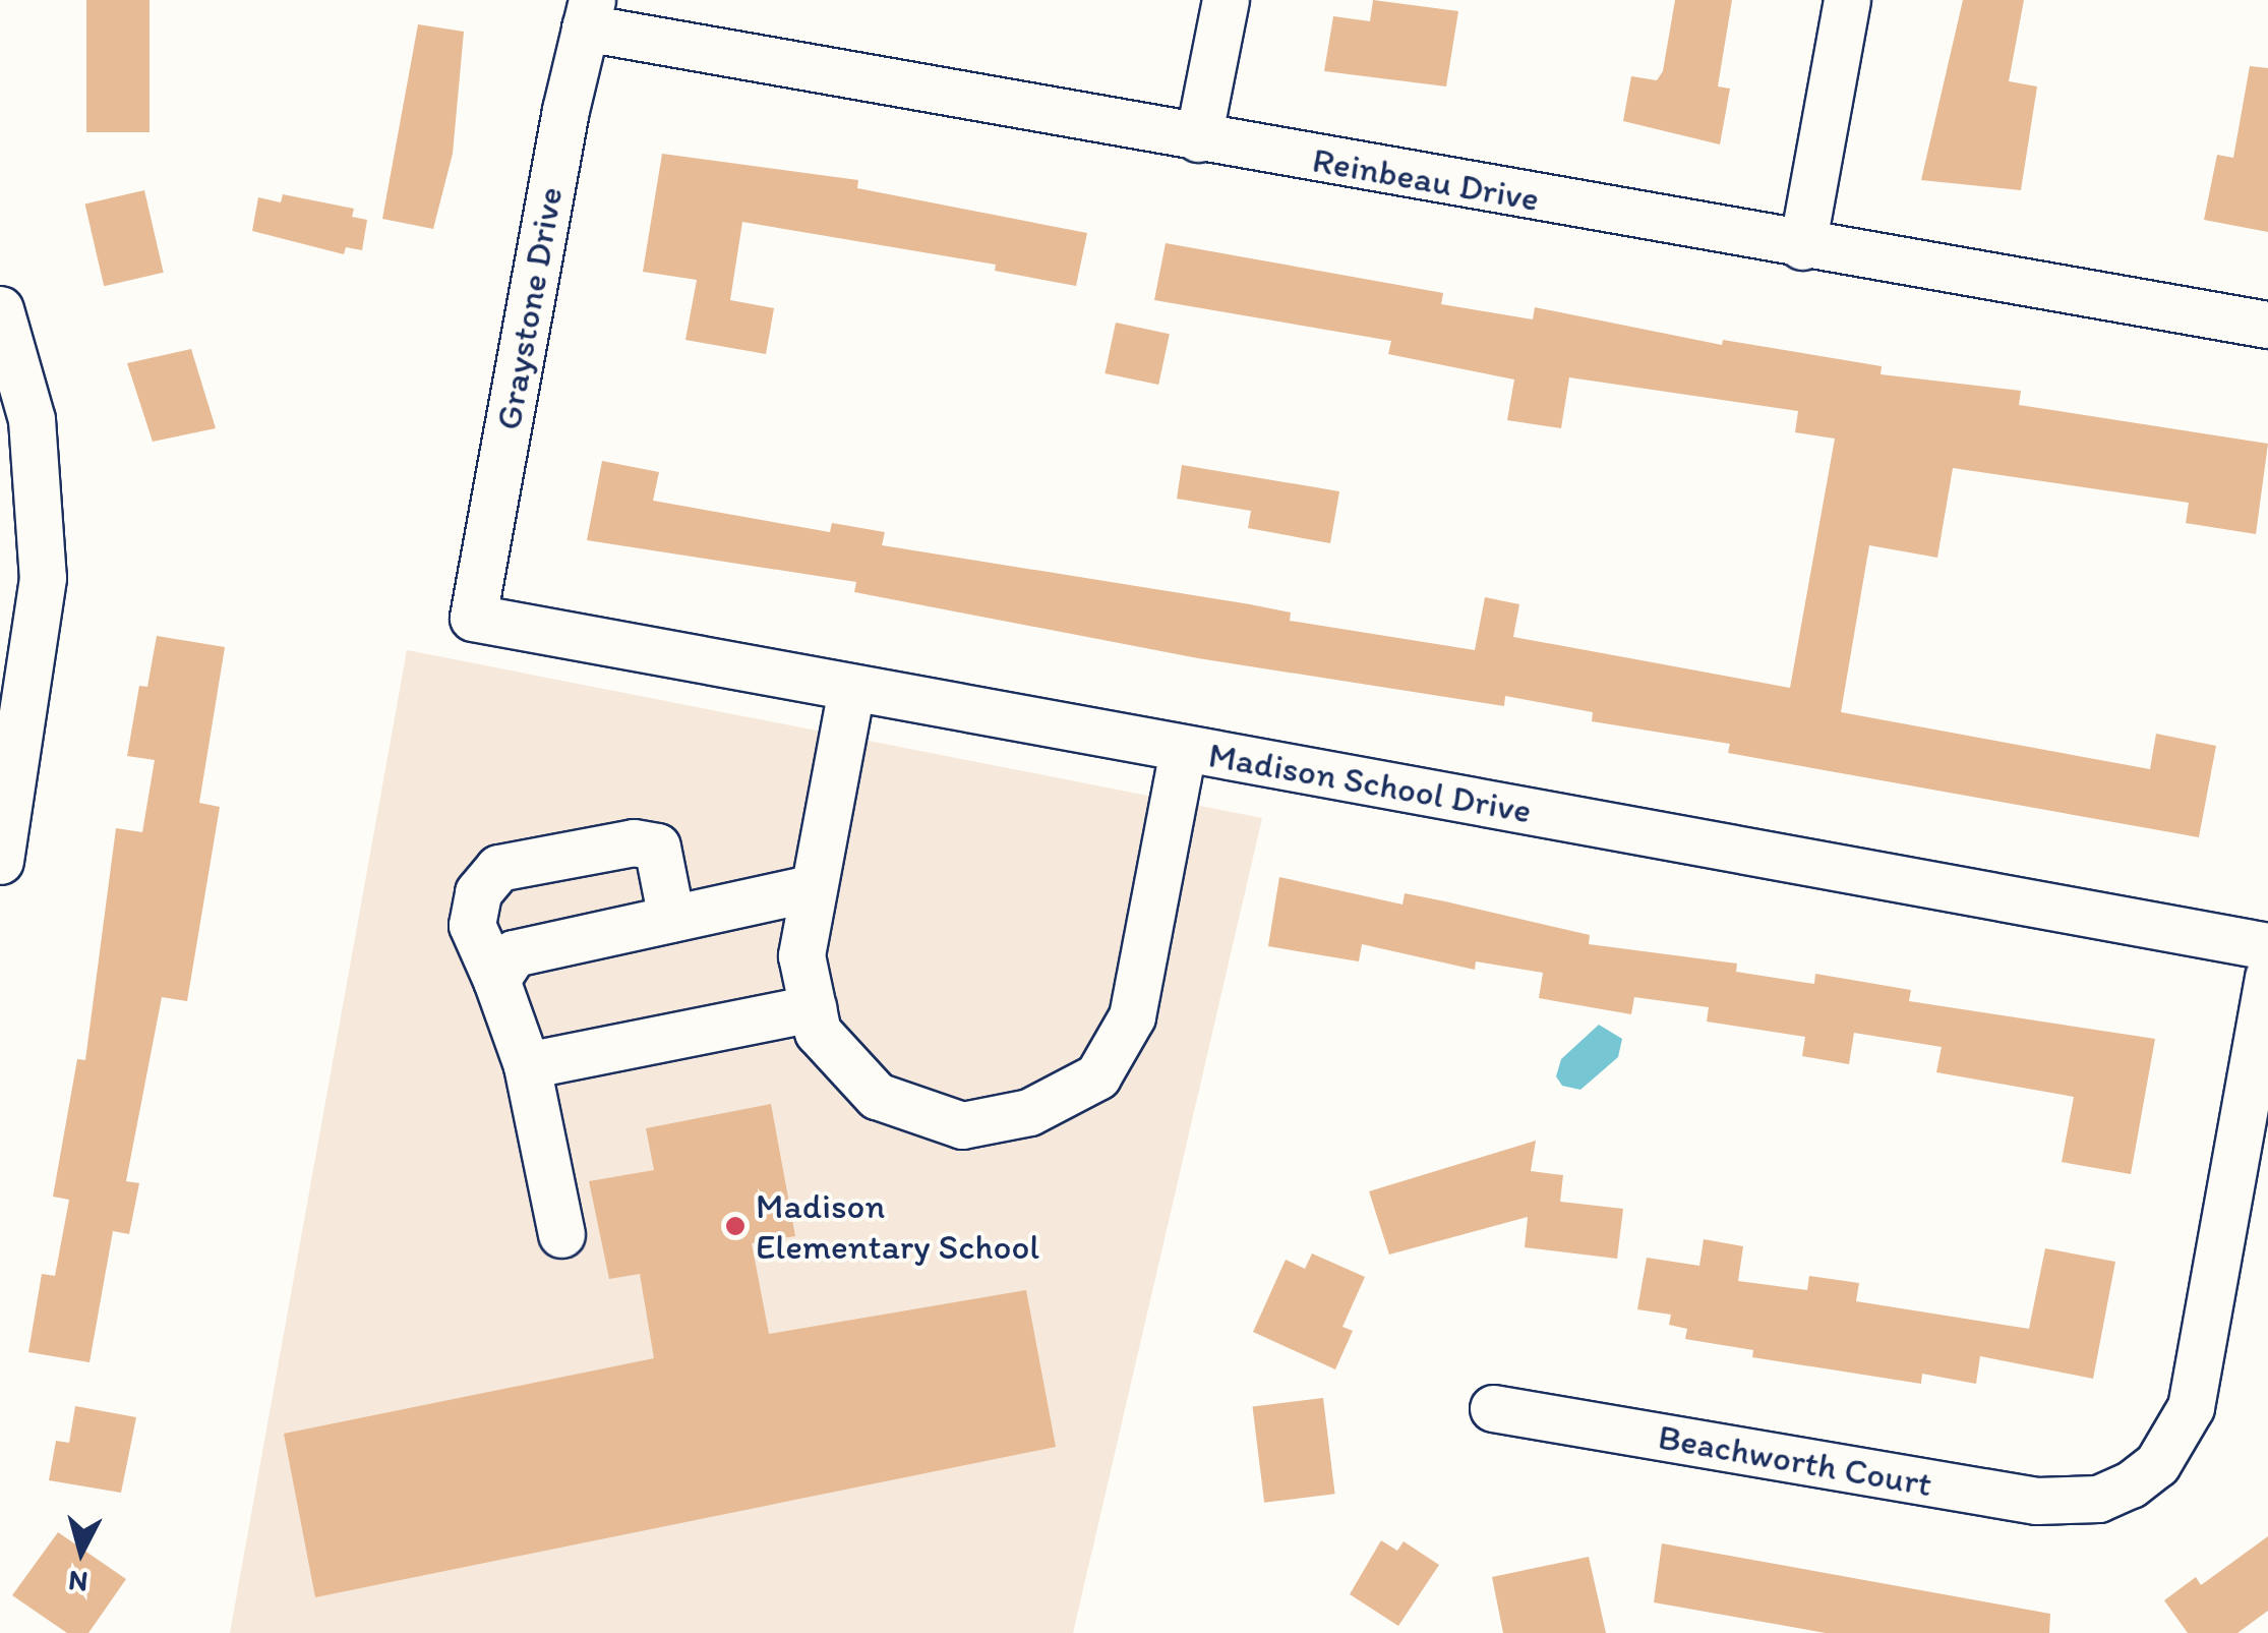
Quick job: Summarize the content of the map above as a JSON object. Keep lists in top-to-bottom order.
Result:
{
  "streets": {
    "street": [
      "Reinbeau Drive",
      "Graystone Drive",
      "Madison School Drive",
      "Beachworth Court"
    ]
  },
  "crossings": [
    ["Reinbeau Drive", "Graystone Drive"],
    ["Graystone Drive", "Madison School Drive"]
  ],
  "places": ["Madison Elementary School"],
  "north": "bottom"
}
